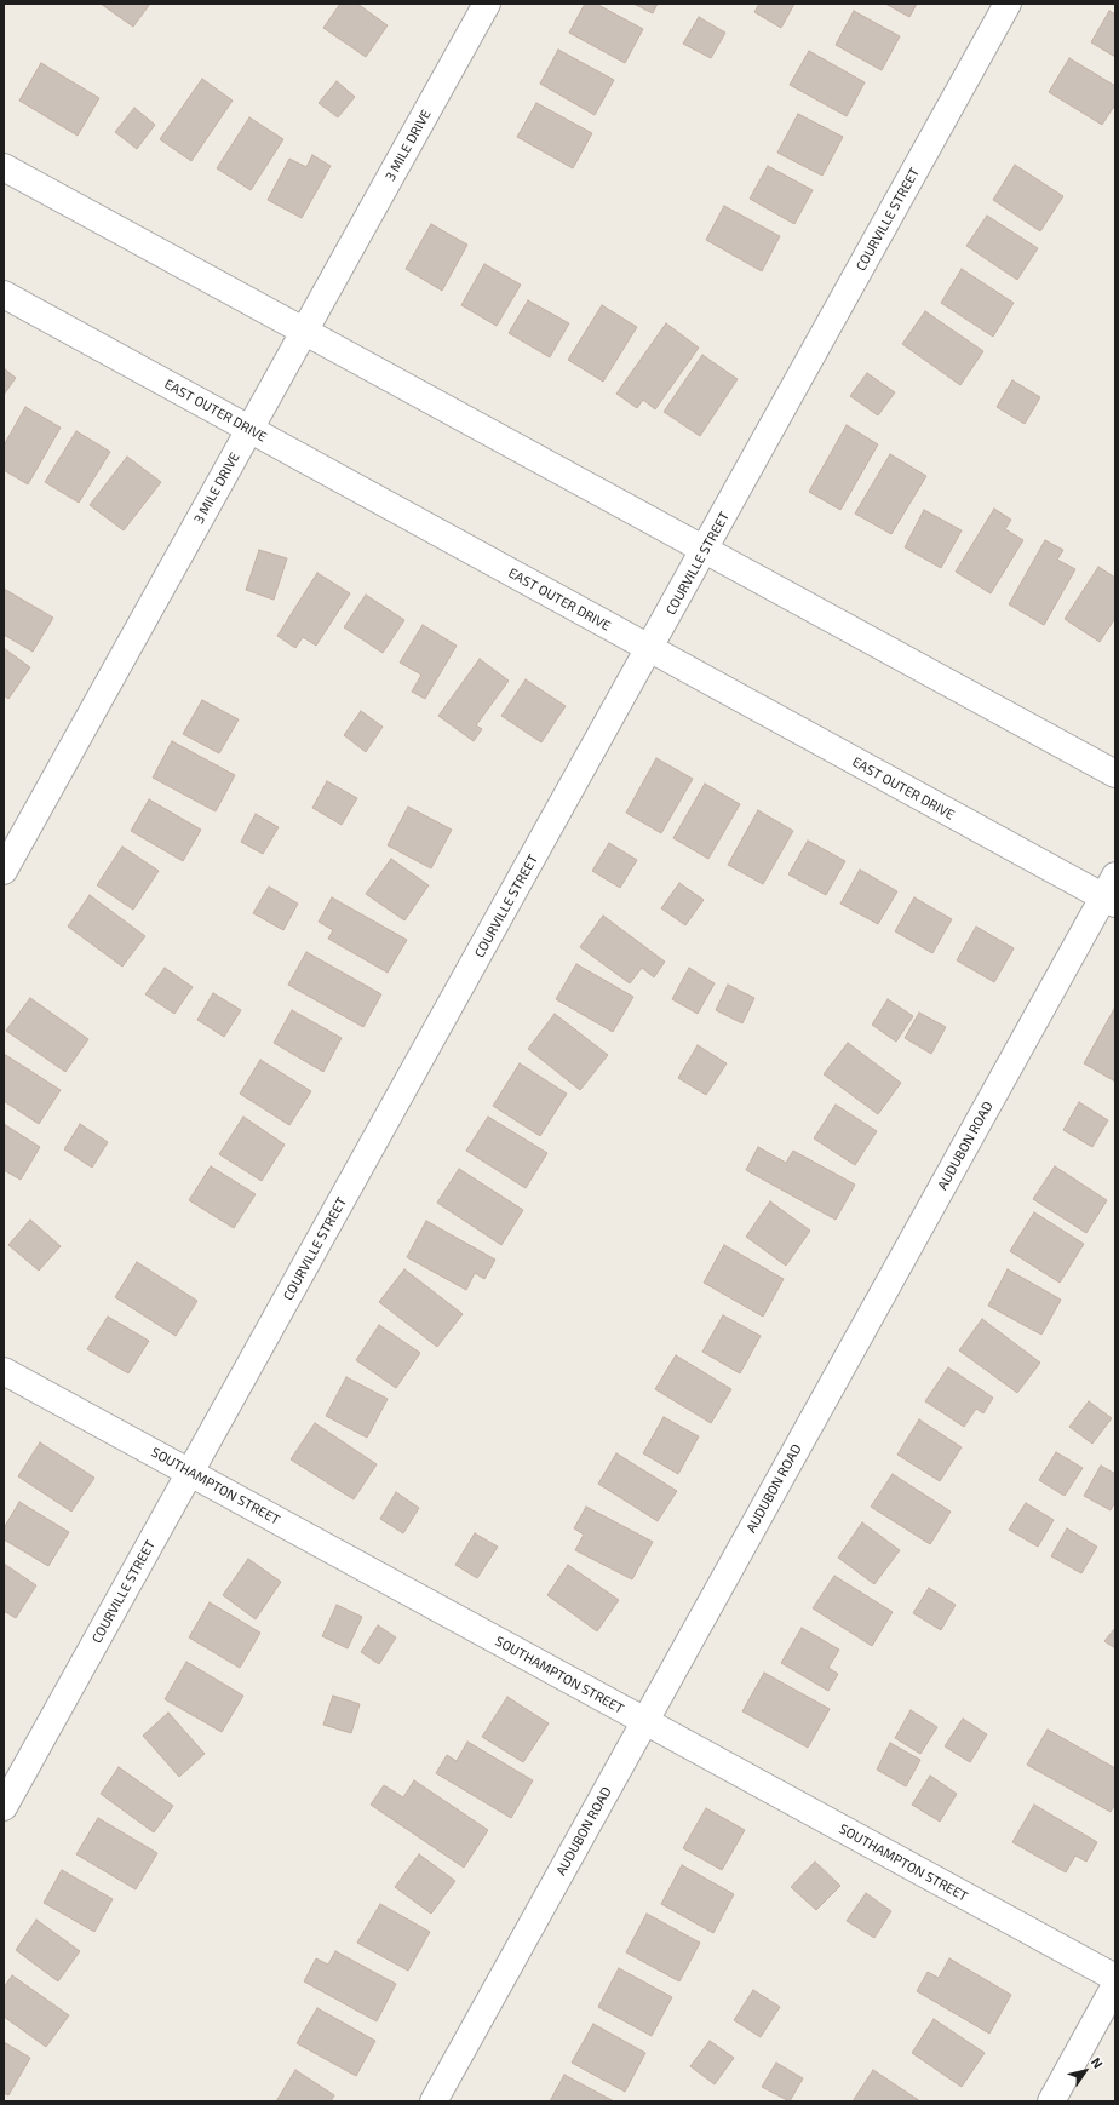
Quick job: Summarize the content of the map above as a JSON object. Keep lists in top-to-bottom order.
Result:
{
  "streets": {
    "street": [
      "3 MILE DRIVE",
      "COURVILLE STREET",
      "EAST OUTER DRIVE",
      "AUDUBON ROAD",
      "SOUTHAMPTON STREET"
    ]
  },
  "crossings": [
    ["3 MILE DRIVE", "EAST OUTER DRIVE"],
    ["COURVILLE STREET", "EAST OUTER DRIVE"],
    ["COURVILLE STREET", "SOUTHAMPTON STREET"],
    ["EAST OUTER DRIVE", "AUDUBON ROAD"],
    ["AUDUBON ROAD", "SOUTHAMPTON STREET"]
  ],
  "north": "top right"
}
